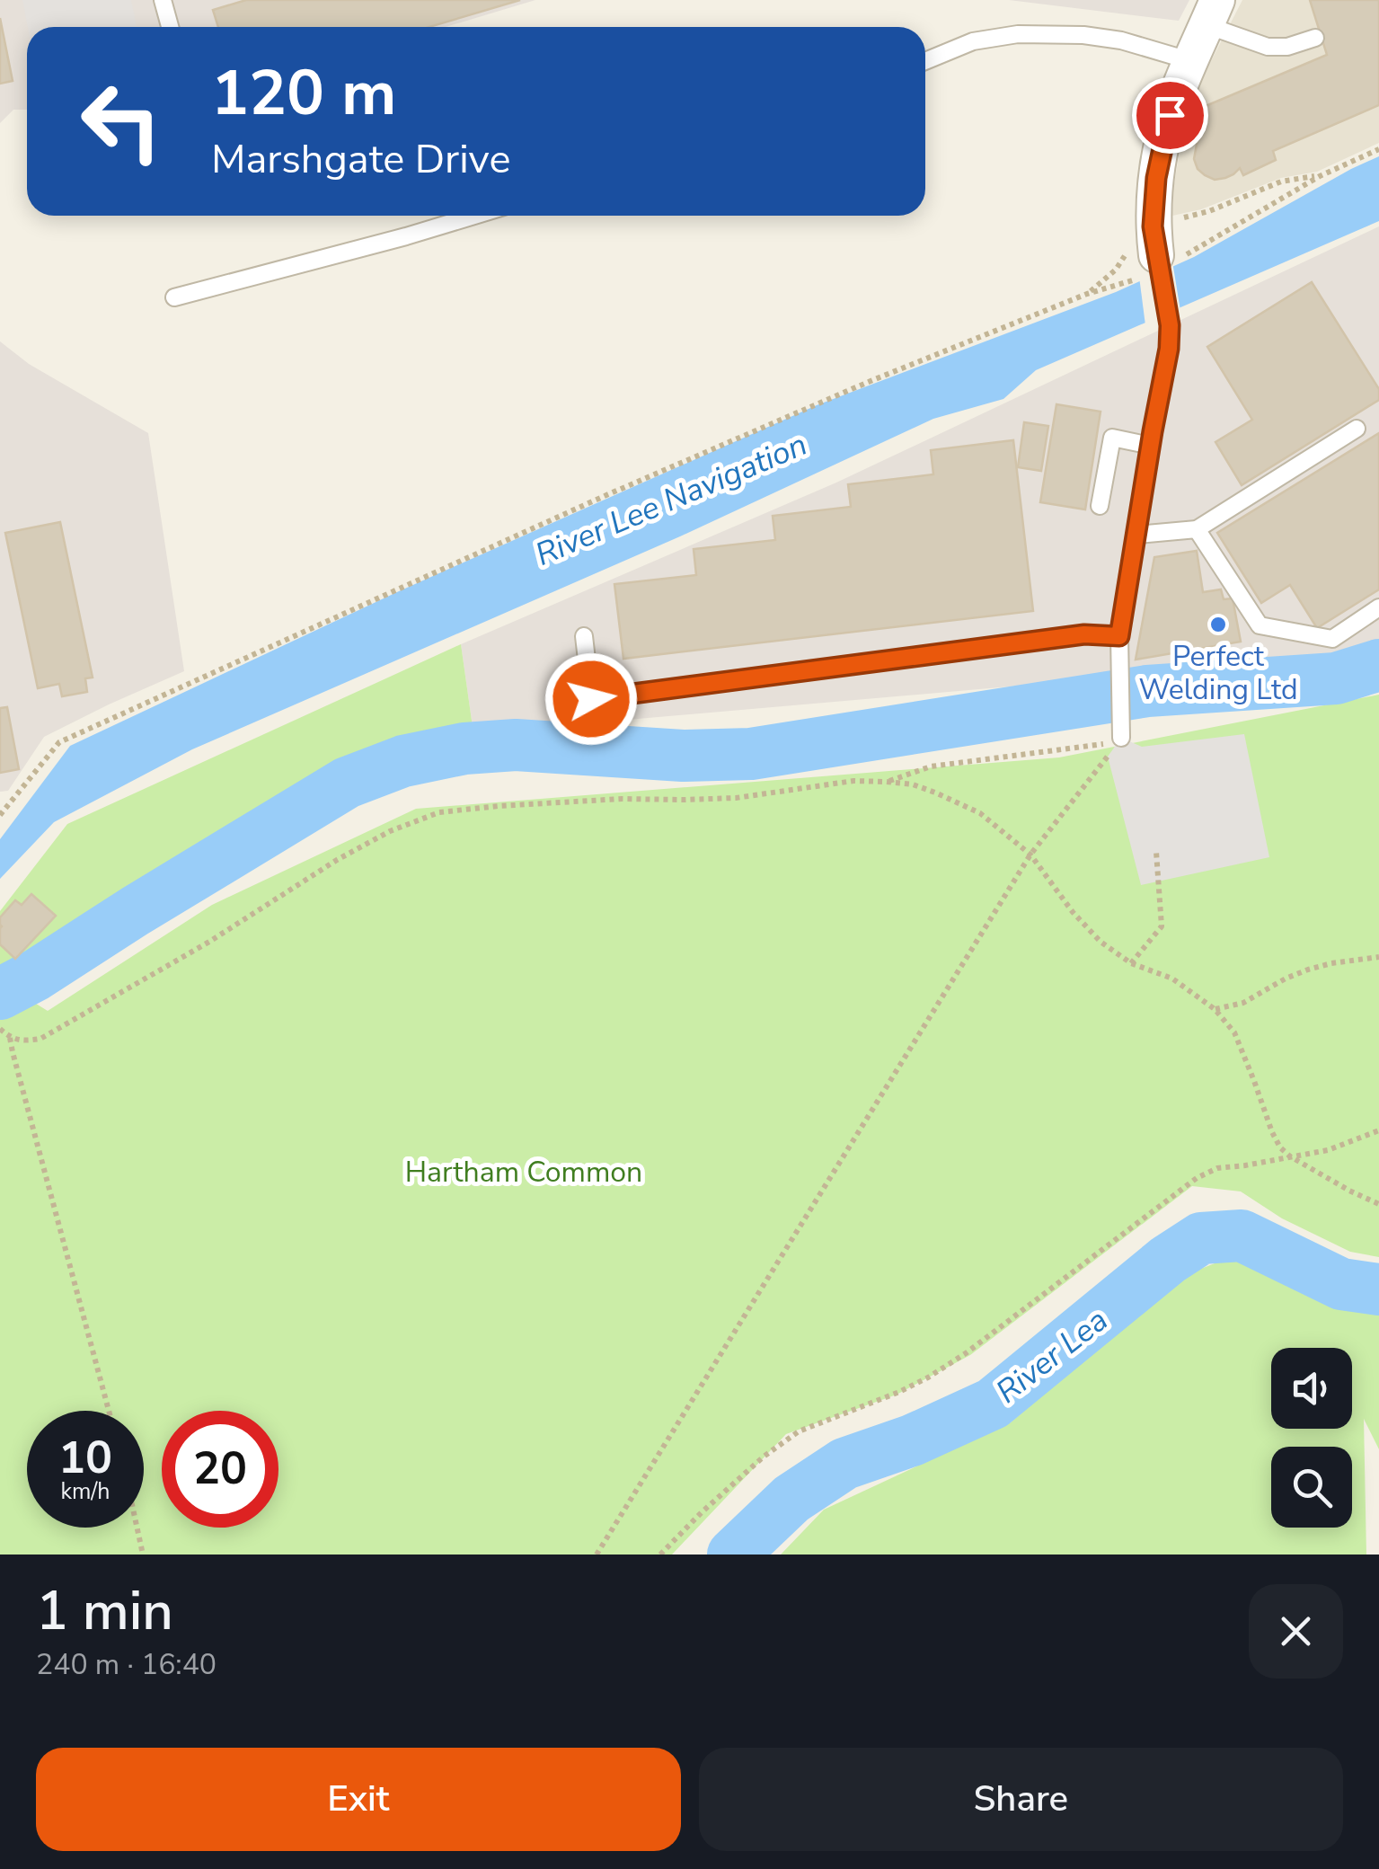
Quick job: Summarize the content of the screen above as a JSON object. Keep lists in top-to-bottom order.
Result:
{
  "water": ["River Lee Navigation", "River Lea"],
  "parks": ["Hartham Common"],
  "places": ["Perfect Welding Ltd"],
  "page": {
    "turn": ["120 m", "Marshgate Drive"],
    "speed": "10 km/h",
    "limit": "20",
    "heading": ["1 min", "240 m · 16:40"],
    "buttons": ["Exit", "Share"]
  }
}
